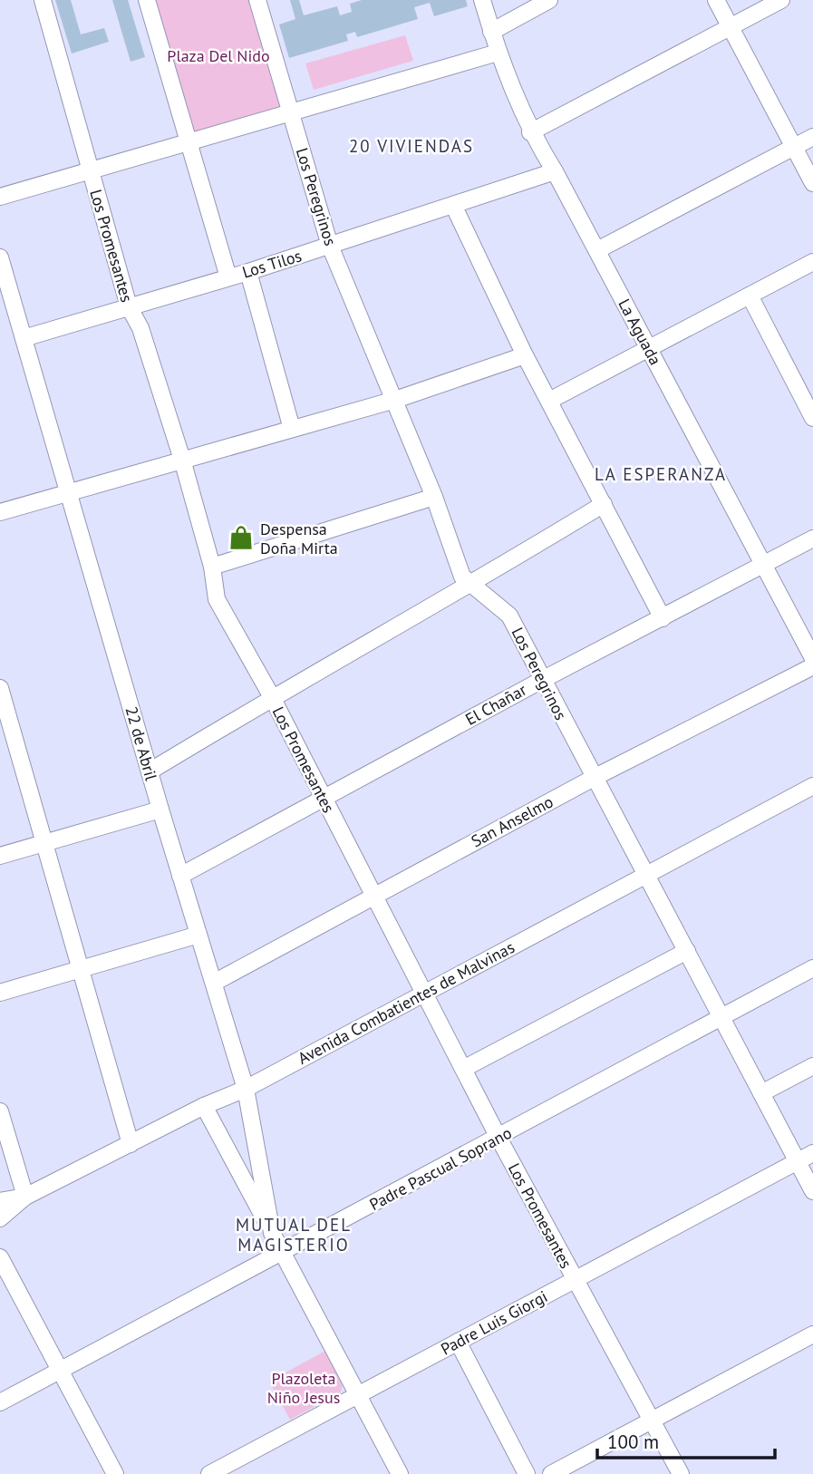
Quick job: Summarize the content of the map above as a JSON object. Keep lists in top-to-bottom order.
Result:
{
  "streets": {
    "street": [
      "Los Peregrinos",
      "Los Promesantes",
      "Los Tilos",
      "La Aguada",
      "El Chañar",
      "22 de Abril",
      "San Anselmo",
      "Avenida Combatientes de Malvinas",
      "Padre Pascual Soprano",
      "Padre Luis Giorgi"
    ]
  },
  "crossings": [
    ["Los Peregrinos", "Los Tilos"],
    ["Los Peregrinos", "El Chañar"],
    ["Los Peregrinos", "San Anselmo"],
    ["Los Peregrinos", "Avenida Combatientes de Malvinas"],
    ["Los Peregrinos", "Padre Pascual Soprano"],
    ["Los Peregrinos", "Padre Luis Giorgi"],
    ["Los Promesantes", "Los Tilos"],
    ["Los Promesantes", "El Chañar"],
    ["Los Promesantes", "San Anselmo"],
    ["Los Promesantes", "Avenida Combatientes de Malvinas"],
    ["Los Promesantes", "Padre Pascual Soprano"],
    ["Los Promesantes", "Padre Luis Giorgi"],
    ["Los Tilos", "La Aguada"],
    ["Los Tilos", "22 de Abril"],
    ["La Aguada", "El Chañar"],
    ["El Chañar", "22 de Abril"],
    ["22 de Abril", "San Anselmo"],
    ["22 de Abril", "Avenida Combatientes de Malvinas"],
    ["22 de Abril", "Padre Pascual Soprano"],
    ["22 de Abril", "Padre Luis Giorgi"]
  ],
  "districts": ["20 VIVIENDAS", "LA ESPERANZA", "MUTUAL DEL MAGISTERIO"],
  "parks": ["Plaza Del Nido", "Plazoleta Niño Jesus"],
  "places": {
    "shop": ["Despensa Doña Mirta"]
  },
  "scale_bar": "100 m"
}
